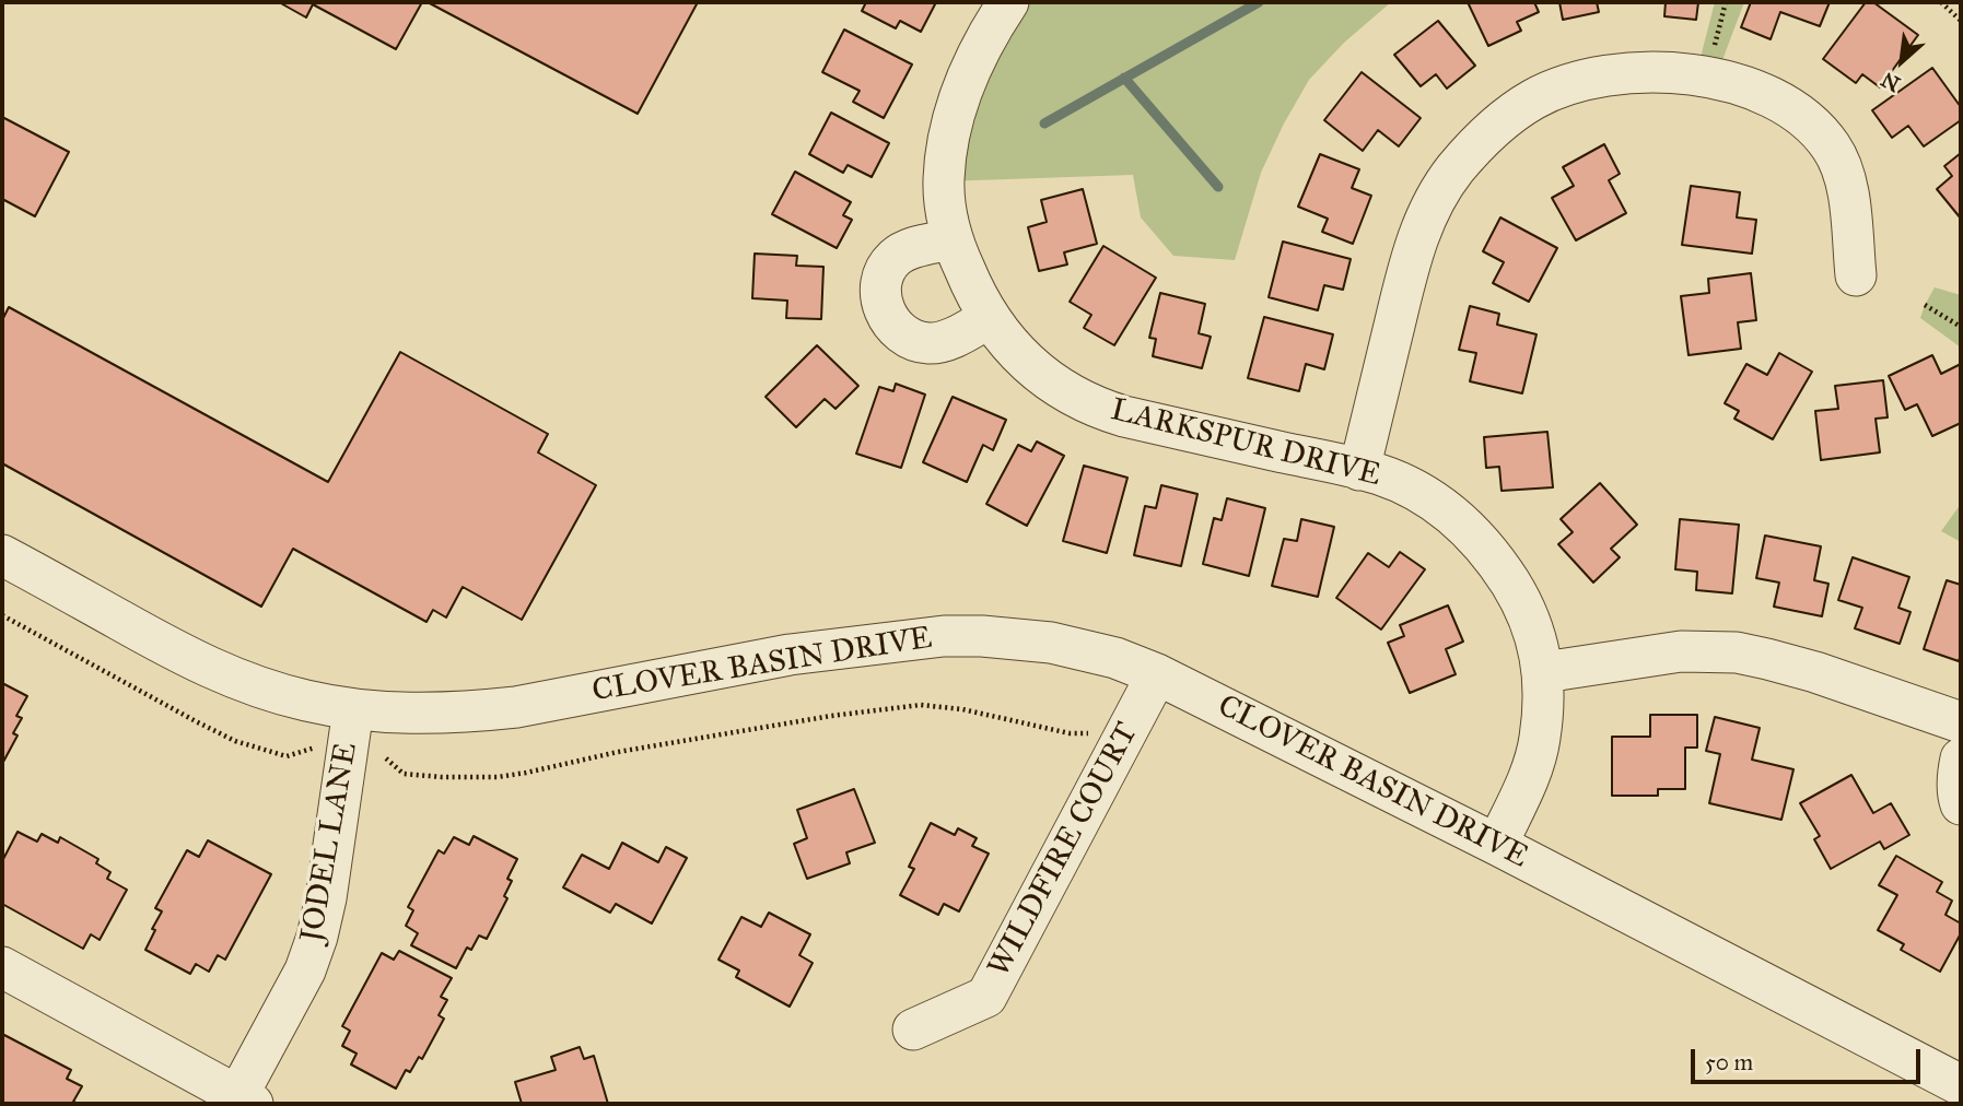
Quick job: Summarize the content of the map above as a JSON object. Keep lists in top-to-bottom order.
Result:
{
  "streets": {
    "street": [
      "LARKSPUR DRIVE",
      "CLOVER BASIN DRIVE",
      "JODEL LANE",
      "WILDFIRE COURT"
    ]
  },
  "crossings": [
    ["LARKSPUR DRIVE", "CLOVER BASIN DRIVE"],
    ["CLOVER BASIN DRIVE", "JODEL LANE"],
    ["CLOVER BASIN DRIVE", "WILDFIRE COURT"]
  ],
  "scale_bar": "50 m",
  "north": "bottom left"
}
